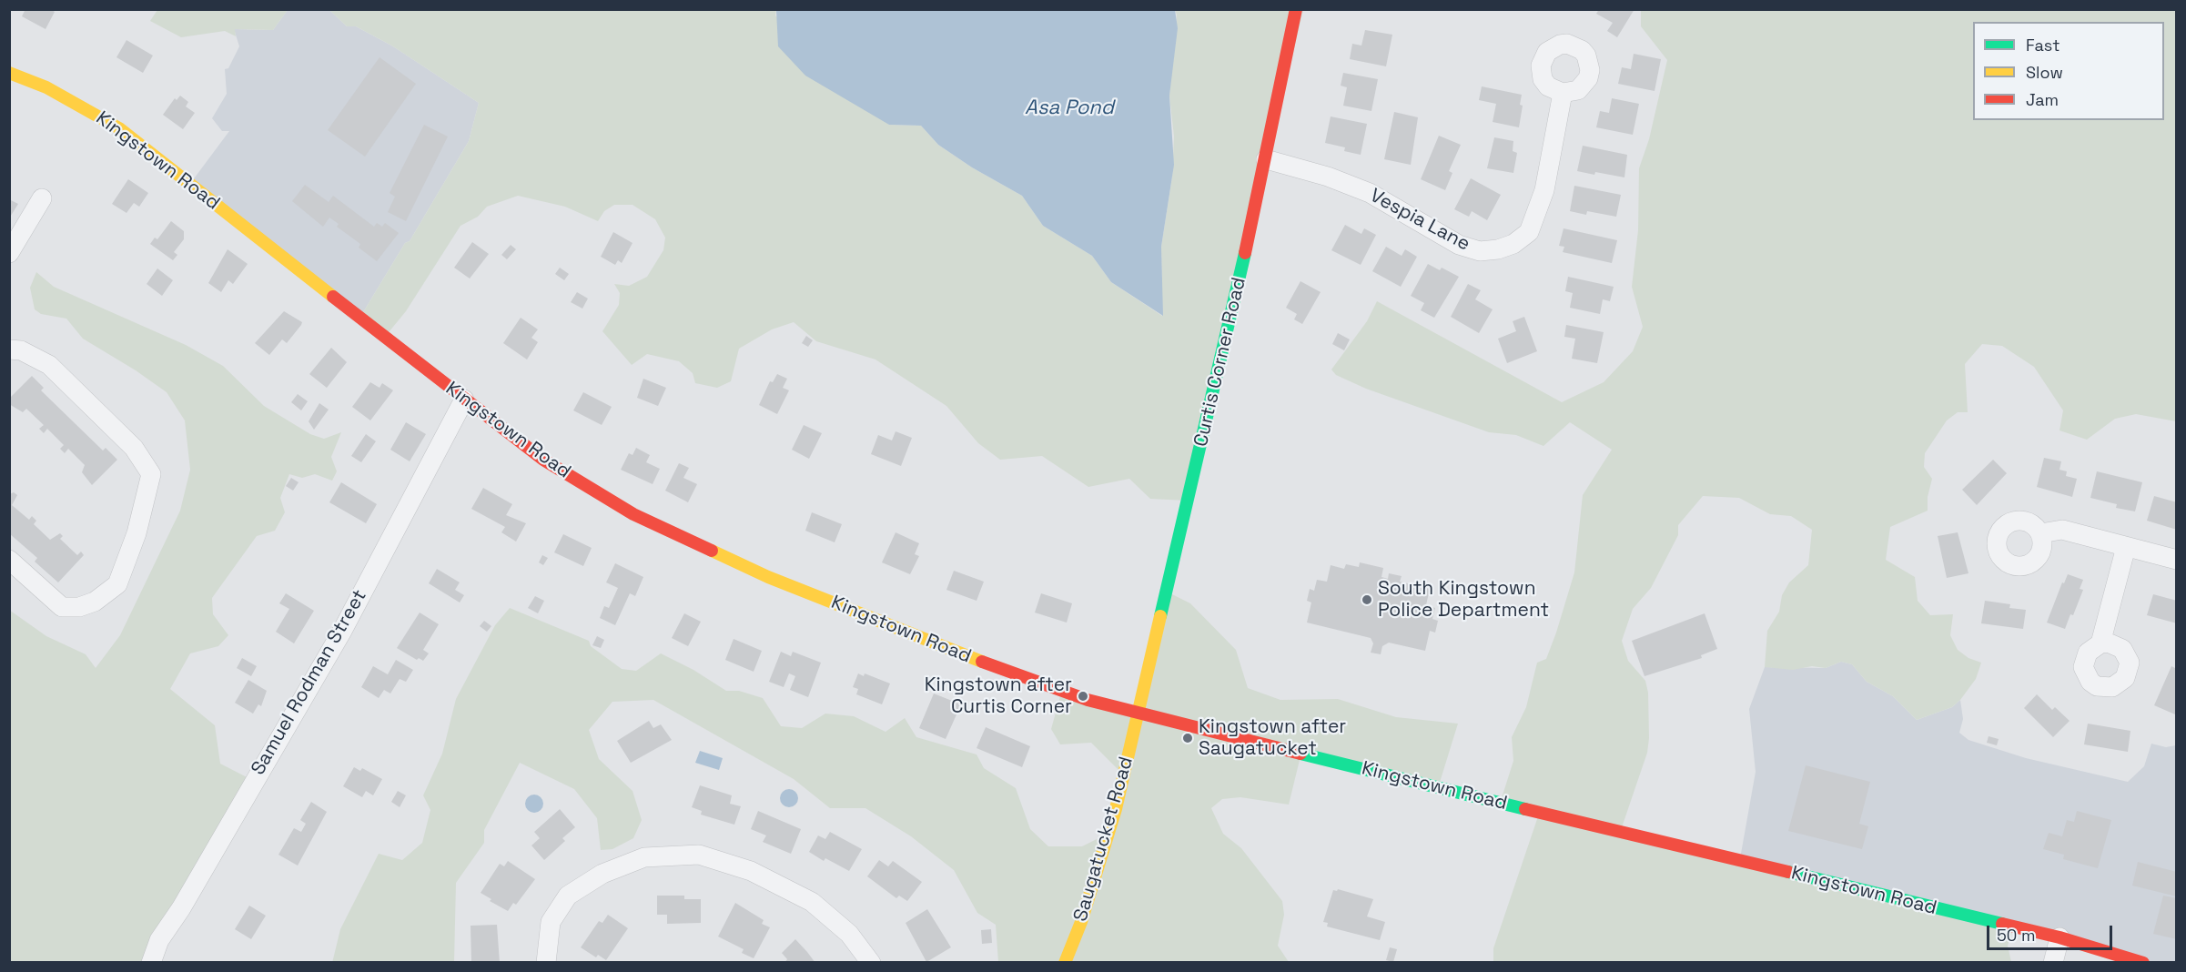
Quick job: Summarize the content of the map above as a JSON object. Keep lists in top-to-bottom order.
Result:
{
  "streets": {
    "main road": ["Kingstown Road", "Curtis Corner Road", "Saugatucket Road"],
    "street": ["Vespia Lane", "Samuel Rodman Street"]
  },
  "crossings": [
    ["Kingstown Road", "Curtis Corner Road"],
    ["Kingstown Road", "Samuel Rodman Street"],
    ["Kingstown Road", "Saugatucket Road"],
    ["Vespia Lane", "Curtis Corner Road"],
    ["Curtis Corner Road", "Saugatucket Road"]
  ],
  "water": ["Asa Pond"],
  "places": ["South Kingstown Police Department", "Kingstown after Curtis Corner", "Kingstown after Saugatucket"],
  "legend": ["Fast", "Slow", "Jam"],
  "scale_bar": "50 m"
}
